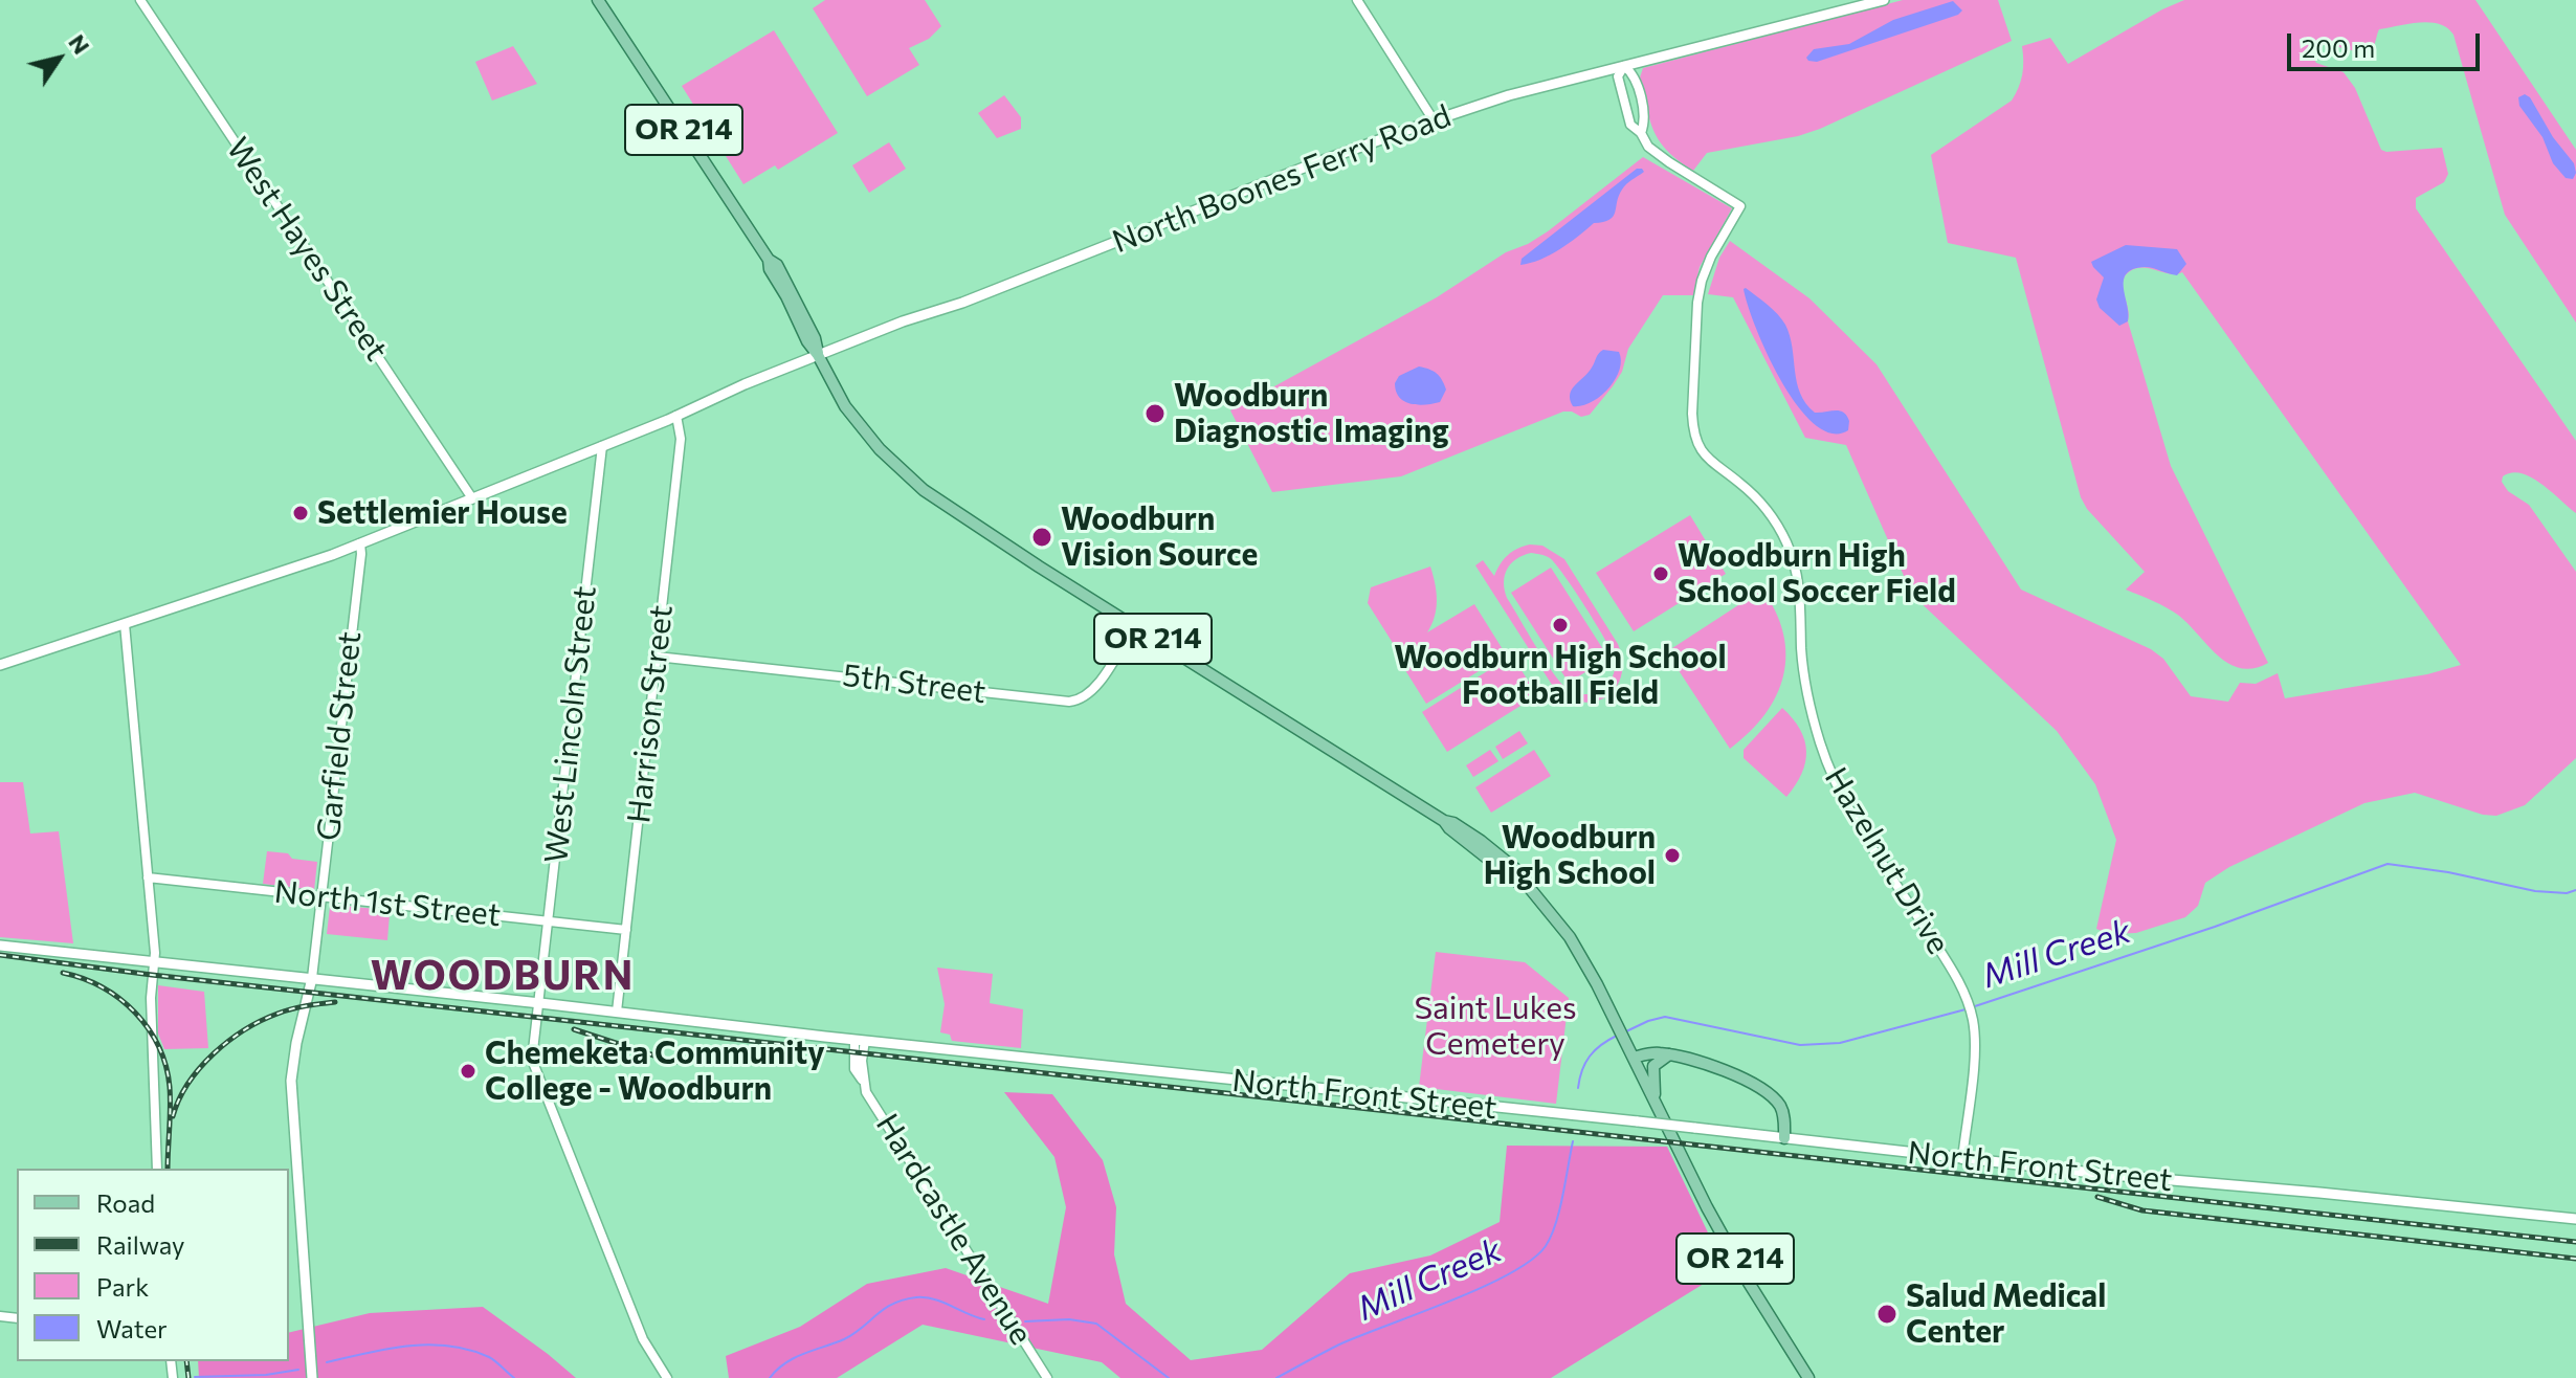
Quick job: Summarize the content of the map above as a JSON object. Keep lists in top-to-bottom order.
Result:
{
  "streets": {
    "main road": ["OR 214", "North Boones Ferry Road", "North Front Street"],
    "street": [
      "West Hayes Street",
      "5th Street",
      "Harrison Street",
      "West Lincoln Street",
      "Garfield Street",
      "Hazelnut Drive",
      "North 1st Street",
      "Hardcastle Avenue"
    ]
  },
  "crossings": [
    ["OR 214", "North Boones Ferry Road"],
    ["OR 214", "5th Street"],
    ["North Boones Ferry Road", "West Hayes Street"],
    ["North Boones Ferry Road", "Harrison Street"],
    ["North Boones Ferry Road", "West Lincoln Street"],
    ["North Boones Ferry Road", "Garfield Street"],
    ["5th Street", "Harrison Street"],
    ["Harrison Street", "North 1st Street"],
    ["Harrison Street", "North Front Street"],
    ["West Lincoln Street", "North 1st Street"],
    ["West Lincoln Street", "North Front Street"],
    ["Garfield Street", "North 1st Street"],
    ["Garfield Street", "North Front Street"],
    ["Hazelnut Drive", "North Front Street"],
    ["North Front Street", "Hardcastle Avenue"]
  ],
  "districts": ["WOODBURN"],
  "water": ["Mill Creek"],
  "parks": ["Saint Lukes Cemetery"],
  "places": [
    "Woodburn Diagnostic Imaging",
    "Settlemier House",
    "Woodburn Vision Source",
    "Woodburn High School Soccer Field",
    "Woodburn High School Football Field",
    "Woodburn High School",
    "Chemeketa Community College - Woodburn",
    "Salud Medical Center"
  ],
  "legend": [
    "Road",
    "Railway",
    "Park",
    "Water"
  ],
  "scale_bar": "200 m",
  "north": "top right"
}
